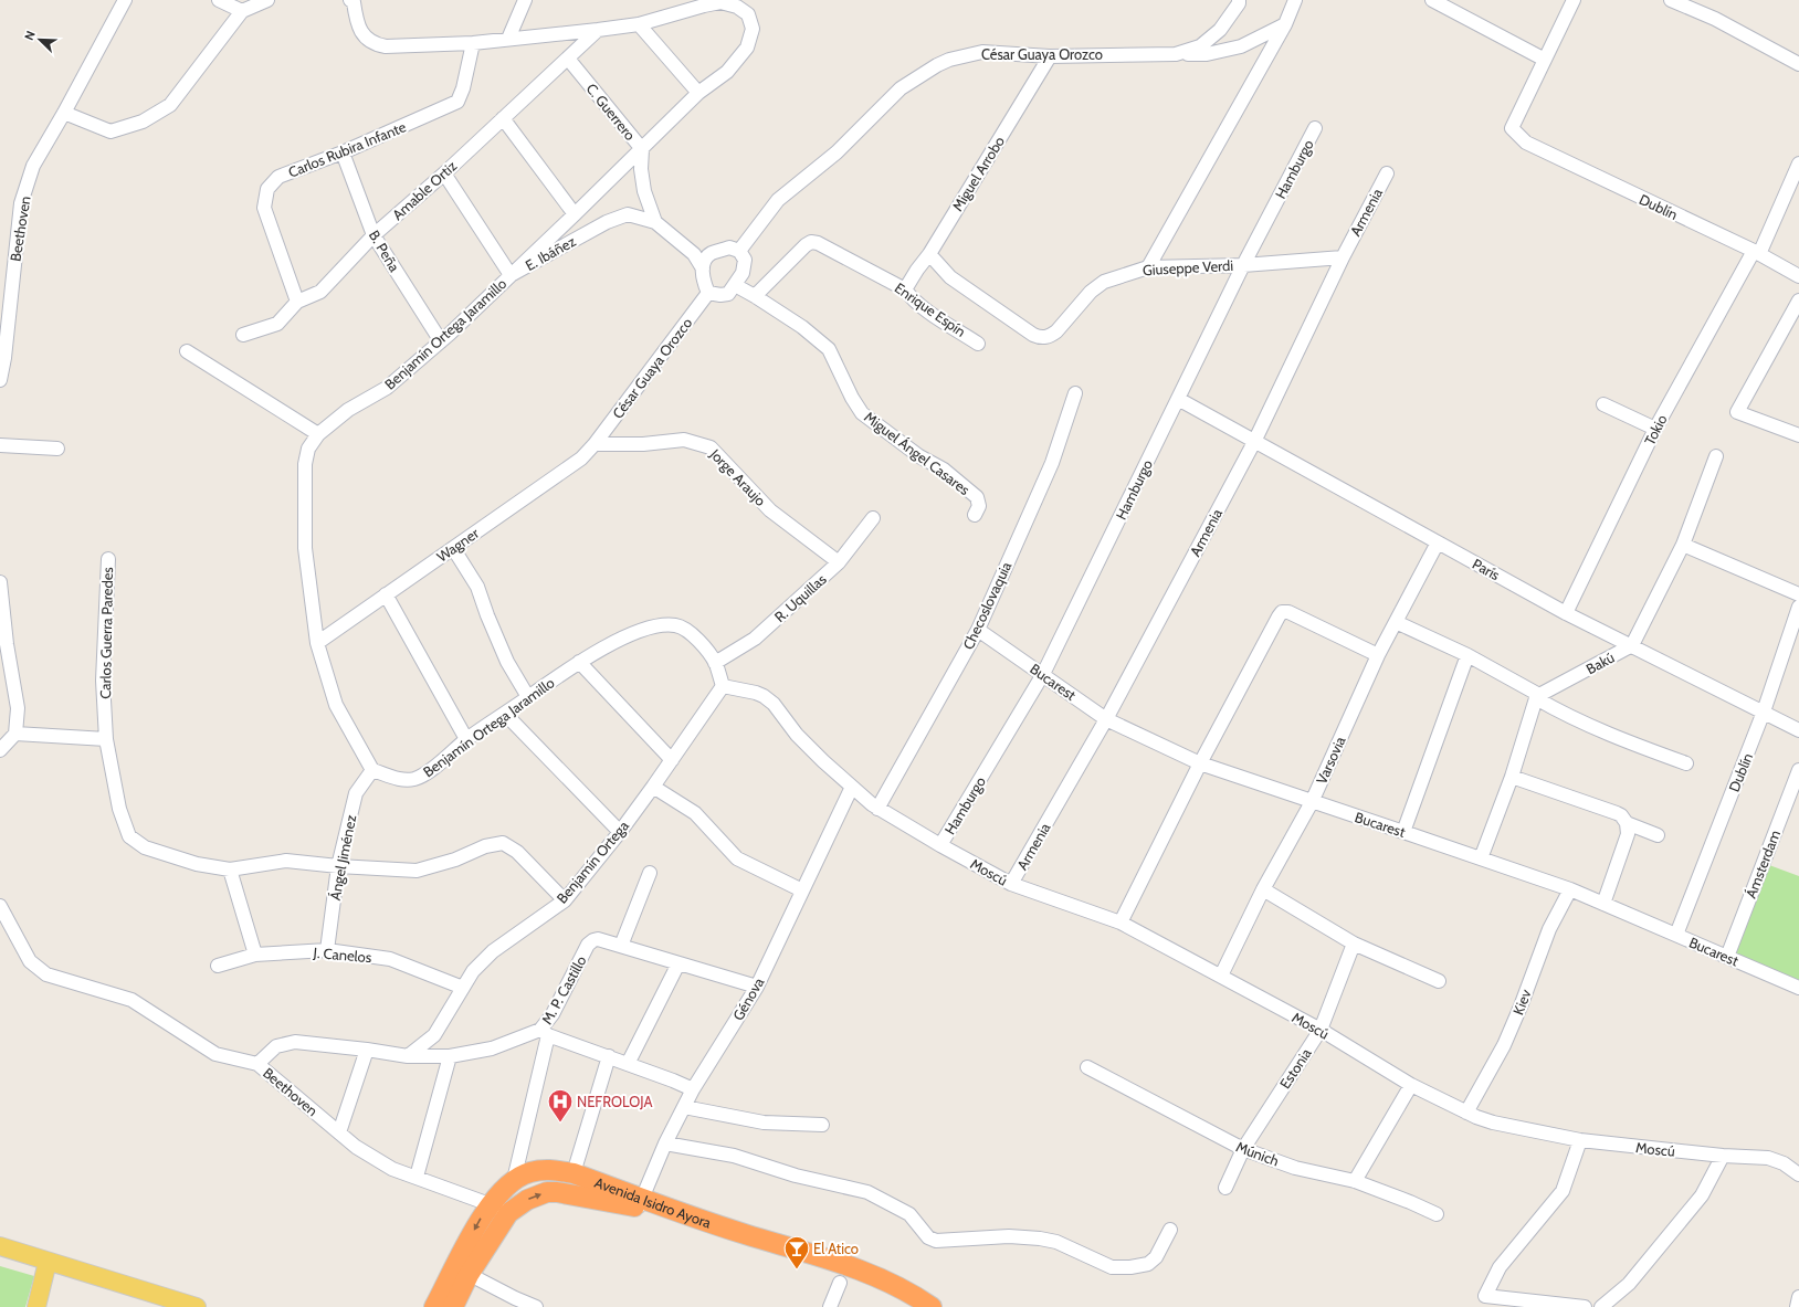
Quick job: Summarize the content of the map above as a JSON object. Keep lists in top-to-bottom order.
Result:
{
  "streets": {
    "highway": ["Avenida Isidro Ayora"],
    "street": [
      "César Guaya Orozco",
      "C. Guerrero",
      "Carlos Rubira Infante",
      "Hamburgo",
      "Miguel Arrobo",
      "Amable Ortiz",
      "Dublín",
      "Armenia",
      "Beethoven",
      "B. Peña",
      "E. Ibáñez",
      "Giuseppe Verdi",
      "Enrique Espín",
      "Benjamín Ortega Jaramillo",
      "Tokio",
      "Miguel Ángel Casares",
      "Jorge Araujo",
      "Wagner",
      "París",
      "R. Uquillas",
      "Checoslovaquia",
      "Carlos Guerra Paredes",
      "Bakú",
      "Bucarest",
      "Varsovia",
      "Ángel Jiménez",
      "Benjamín Ortega",
      "Ámsterdam",
      "Moscú",
      "J. Canelos",
      "M. P. Castillo",
      "Génova",
      "Kiev",
      "Estonia",
      "Múnich"
    ]
  },
  "crossings": [
    ["César Guaya Orozco", "C. Guerrero"],
    ["César Guaya Orozco", "Miguel Arrobo"],
    ["César Guaya Orozco", "Miguel Ángel Casares"],
    ["César Guaya Orozco", "Jorge Araujo"],
    ["César Guaya Orozco", "Wagner"],
    ["C. Guerrero", "Amable Ortiz"],
    ["C. Guerrero", "E. Ibáñez"],
    ["C. Guerrero", "Benjamín Ortega Jaramillo"],
    ["C. Guerrero", "Miguel Ángel Casares"],
    ["Carlos Rubira Infante", "Amable Ortiz"],
    ["Carlos Rubira Infante", "B. Peña"],
    ["Carlos Rubira Infante", "Benjamín Ortega Jaramillo"],
    ["Hamburgo", "Giuseppe Verdi"],
    ["Hamburgo", "París"],
    ["Hamburgo", "Bucarest"],
    ["Hamburgo", "Moscú"],
    ["Miguel Arrobo", "Giuseppe Verdi"],
    ["Miguel Arrobo", "Enrique Espín"],
    ["Amable Ortiz", "B. Peña"],
    ["Amable Ortiz", "E. Ibáñez"],
    ["Amable Ortiz", "Benjamín Ortega Jaramillo"],
    ["Dublín", "Tokio"],
    ["Dublín", "París"],
    ["Dublín", "Bucarest"],
    ["Armenia", "Giuseppe Verdi"],
    ["Armenia", "París"],
    ["Armenia", "Bucarest"],
    ["Armenia", "Moscú"],
    ["Beethoven", "M. P. Castillo"],
    ["Beethoven", "Avenida Isidro Ayora"],
    ["B. Peña", "Benjamín Ortega Jaramillo"],
    ["E. Ibáñez", "Benjamín Ortega Jaramillo"],
    ["Enrique Espín", "Miguel Ángel Casares"],
    ["Benjamín Ortega Jaramillo", "Wagner"],
    ["Benjamín Ortega Jaramillo", "R. Uquillas"],
    ["Benjamín Ortega Jaramillo", "Ángel Jiménez"],
    ["Benjamín Ortega Jaramillo", "Benjamín Ortega"],
    ["Benjamín Ortega Jaramillo", "Moscú"],
    ["Tokio", "París"],
    ["Jorge Araujo", "Wagner"],
    ["Jorge Araujo", "R. Uquillas"],
    ["París", "Bakú"],
    ["París", "Varsovia"],
    ["Checoslovaquia", "Bucarest"],
    ["Checoslovaquia", "Moscú"],
    ["Carlos Guerra Paredes", "Ángel Jiménez"],
    ["Carlos Guerra Paredes", "Benjamín Ortega"],
    ["Bucarest", "Varsovia"],
    ["Bucarest", "Ámsterdam"],
    ["Bucarest", "Kiev"],
    ["Varsovia", "Moscú"],
    ["Ángel Jiménez", "J. Canelos"],
    ["Benjamín Ortega", "Moscú"],
    ["Benjamín Ortega", "J. Canelos"],
    ["Benjamín Ortega", "M. P. Castillo"],
    ["Moscú", "Génova"],
    ["Moscú", "Kiev"],
    ["Moscú", "Estonia"],
    ["Génova", "Avenida Isidro Ayora"],
    ["Estonia", "Múnich"]
  ],
  "places": {
    "hospital": ["NEFROLOJA"],
    "bar": ["El Atico"]
  },
  "north": "top left"
}
